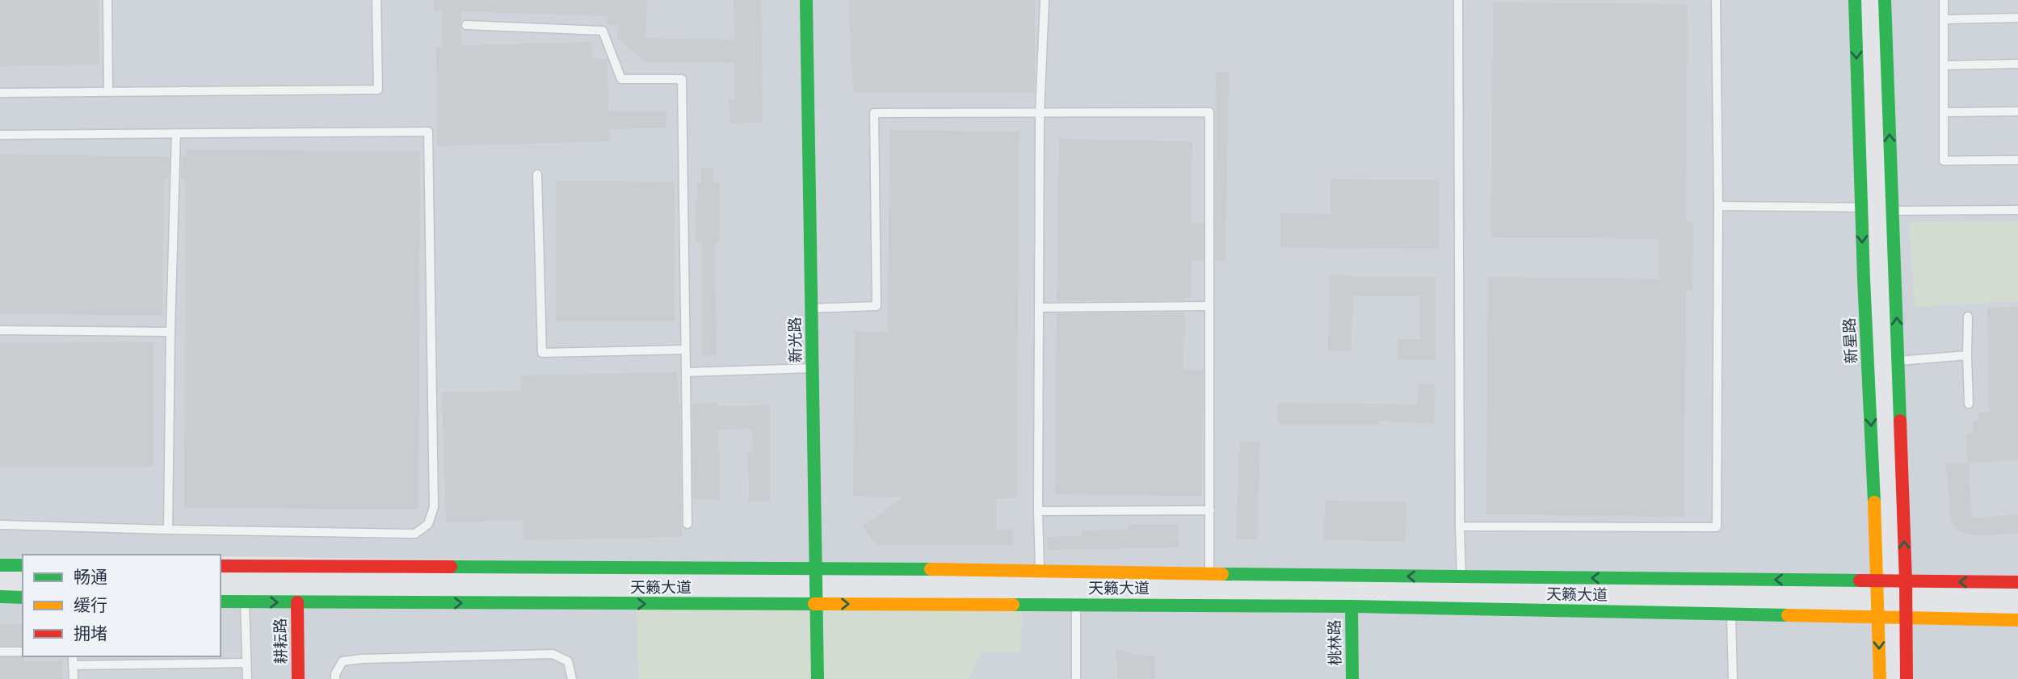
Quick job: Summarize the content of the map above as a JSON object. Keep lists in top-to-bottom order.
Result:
{
  "streets": {
    "main road": [
      "新光路",
      "新星路",
      "天籁大道",
      "耕耘路",
      "桃林路"
    ]
  },
  "crossings": [
    ["新光路", "天籁大道"],
    ["新星路", "天籁大道"],
    ["天籁大道", "耕耘路"],
    ["天籁大道", "桃林路"]
  ],
  "legend": ["畅通", "缓行", "拥堵"]
}
